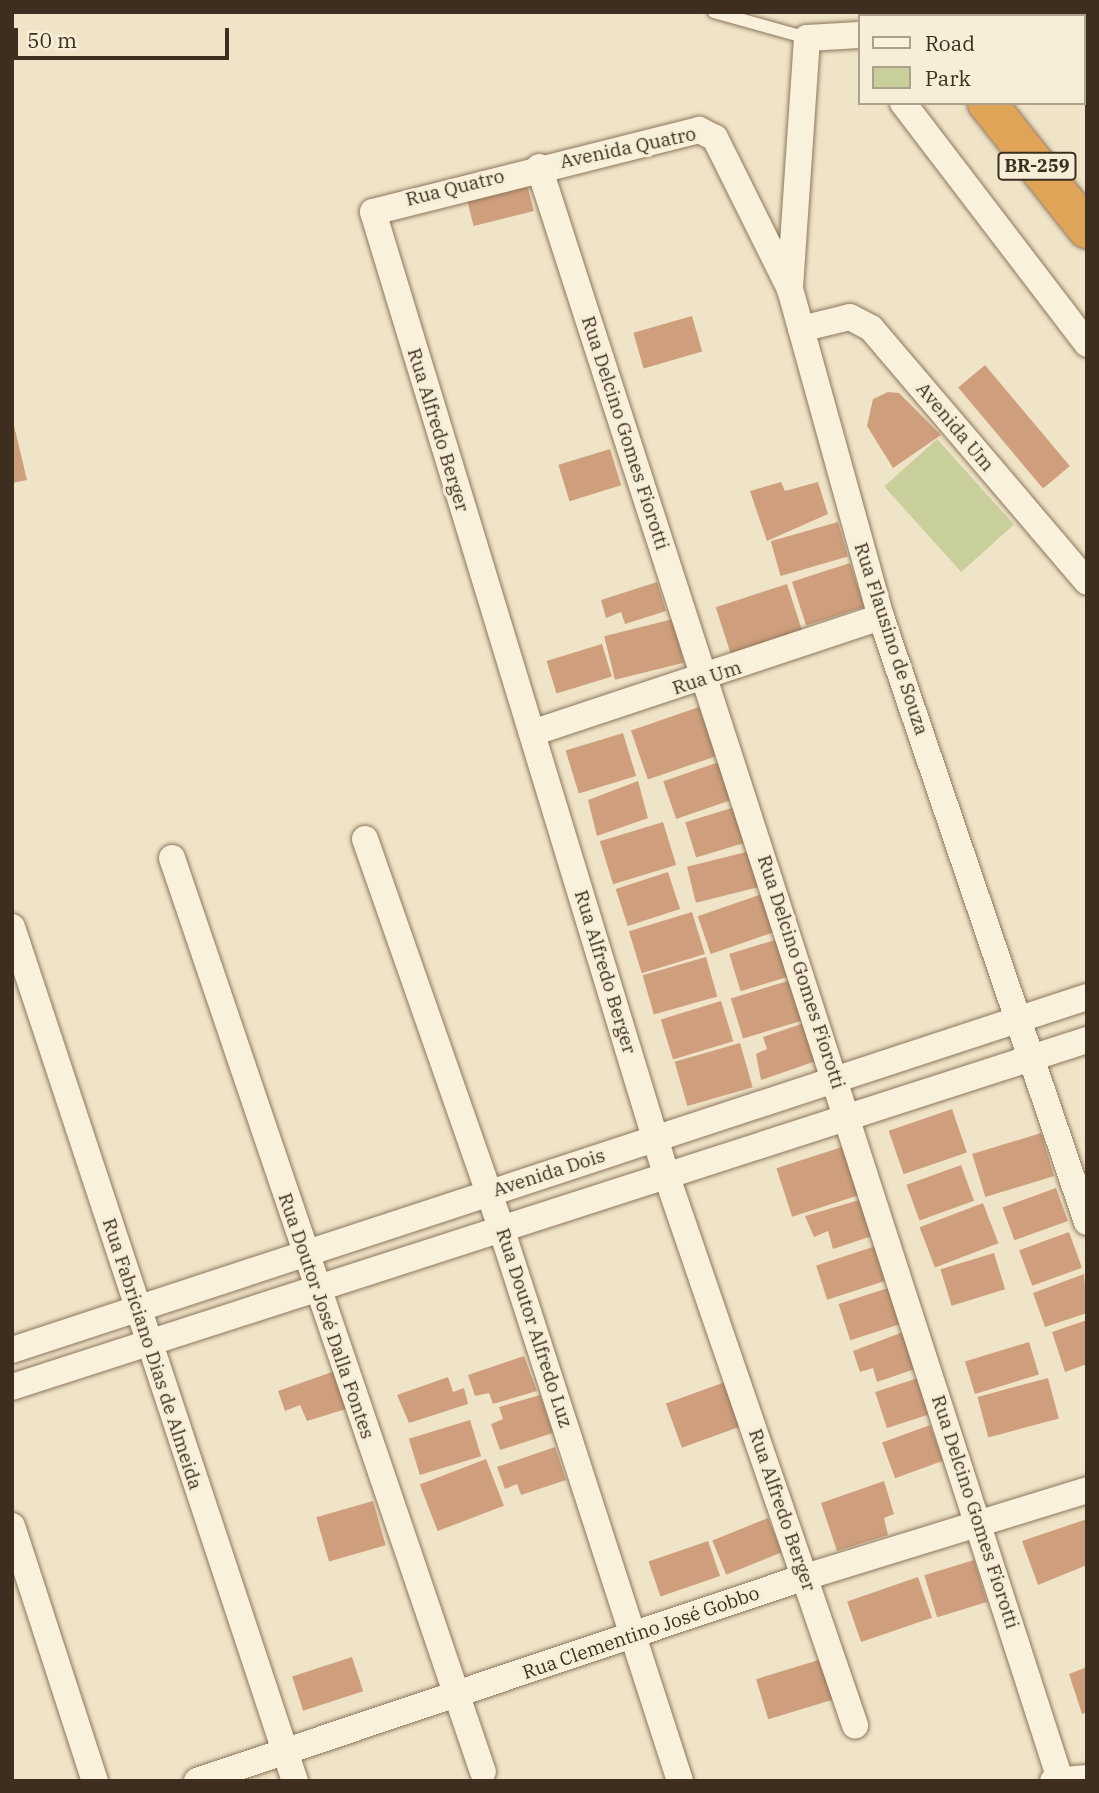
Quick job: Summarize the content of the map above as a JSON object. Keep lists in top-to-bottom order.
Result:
{
  "streets": {
    "highway": ["BR-259"],
    "street": [
      "Avenida Quatro",
      "Rua Quatro",
      "Avenida Um",
      "Rua Alfredo Berger",
      "Rua Delcino Gomes Fiorotti",
      "Rua Flausino de Souza",
      "Rua Um",
      "Avenida Dois",
      "Rua Doutor José Dalla Fontes",
      "Rua Doutor Alfredo Luz",
      "Rua Fabriciano Dias de Almeida",
      "Rua Clementino José Gobbo"
    ]
  },
  "crossings": [
    ["Avenida Quatro", "Rua Quatro"],
    ["Avenida Quatro", "Rua Delcino Gomes Fiorotti"],
    ["Avenida Quatro", "Rua Flausino de Souza"],
    ["Rua Quatro", "Rua Alfredo Berger"],
    ["Rua Quatro", "Rua Delcino Gomes Fiorotti"],
    ["Avenida Um", "Rua Flausino de Souza"],
    ["Rua Alfredo Berger", "Rua Um"],
    ["Rua Alfredo Berger", "Avenida Dois"],
    ["Rua Alfredo Berger", "Rua Clementino José Gobbo"],
    ["Rua Delcino Gomes Fiorotti", "Rua Um"],
    ["Rua Delcino Gomes Fiorotti", "Avenida Dois"],
    ["Rua Delcino Gomes Fiorotti", "Rua Clementino José Gobbo"],
    ["Rua Flausino de Souza", "Rua Um"],
    ["Rua Flausino de Souza", "Avenida Dois"],
    ["Avenida Dois", "Rua Doutor José Dalla Fontes"],
    ["Avenida Dois", "Rua Doutor Alfredo Luz"],
    ["Avenida Dois", "Rua Fabriciano Dias de Almeida"],
    ["Rua Doutor José Dalla Fontes", "Rua Clementino José Gobbo"],
    ["Rua Doutor Alfredo Luz", "Rua Clementino José Gobbo"],
    ["Rua Fabriciano Dias de Almeida", "Rua Clementino José Gobbo"]
  ],
  "legend": ["Road", "Park"],
  "scale_bar": "50 m"
}
